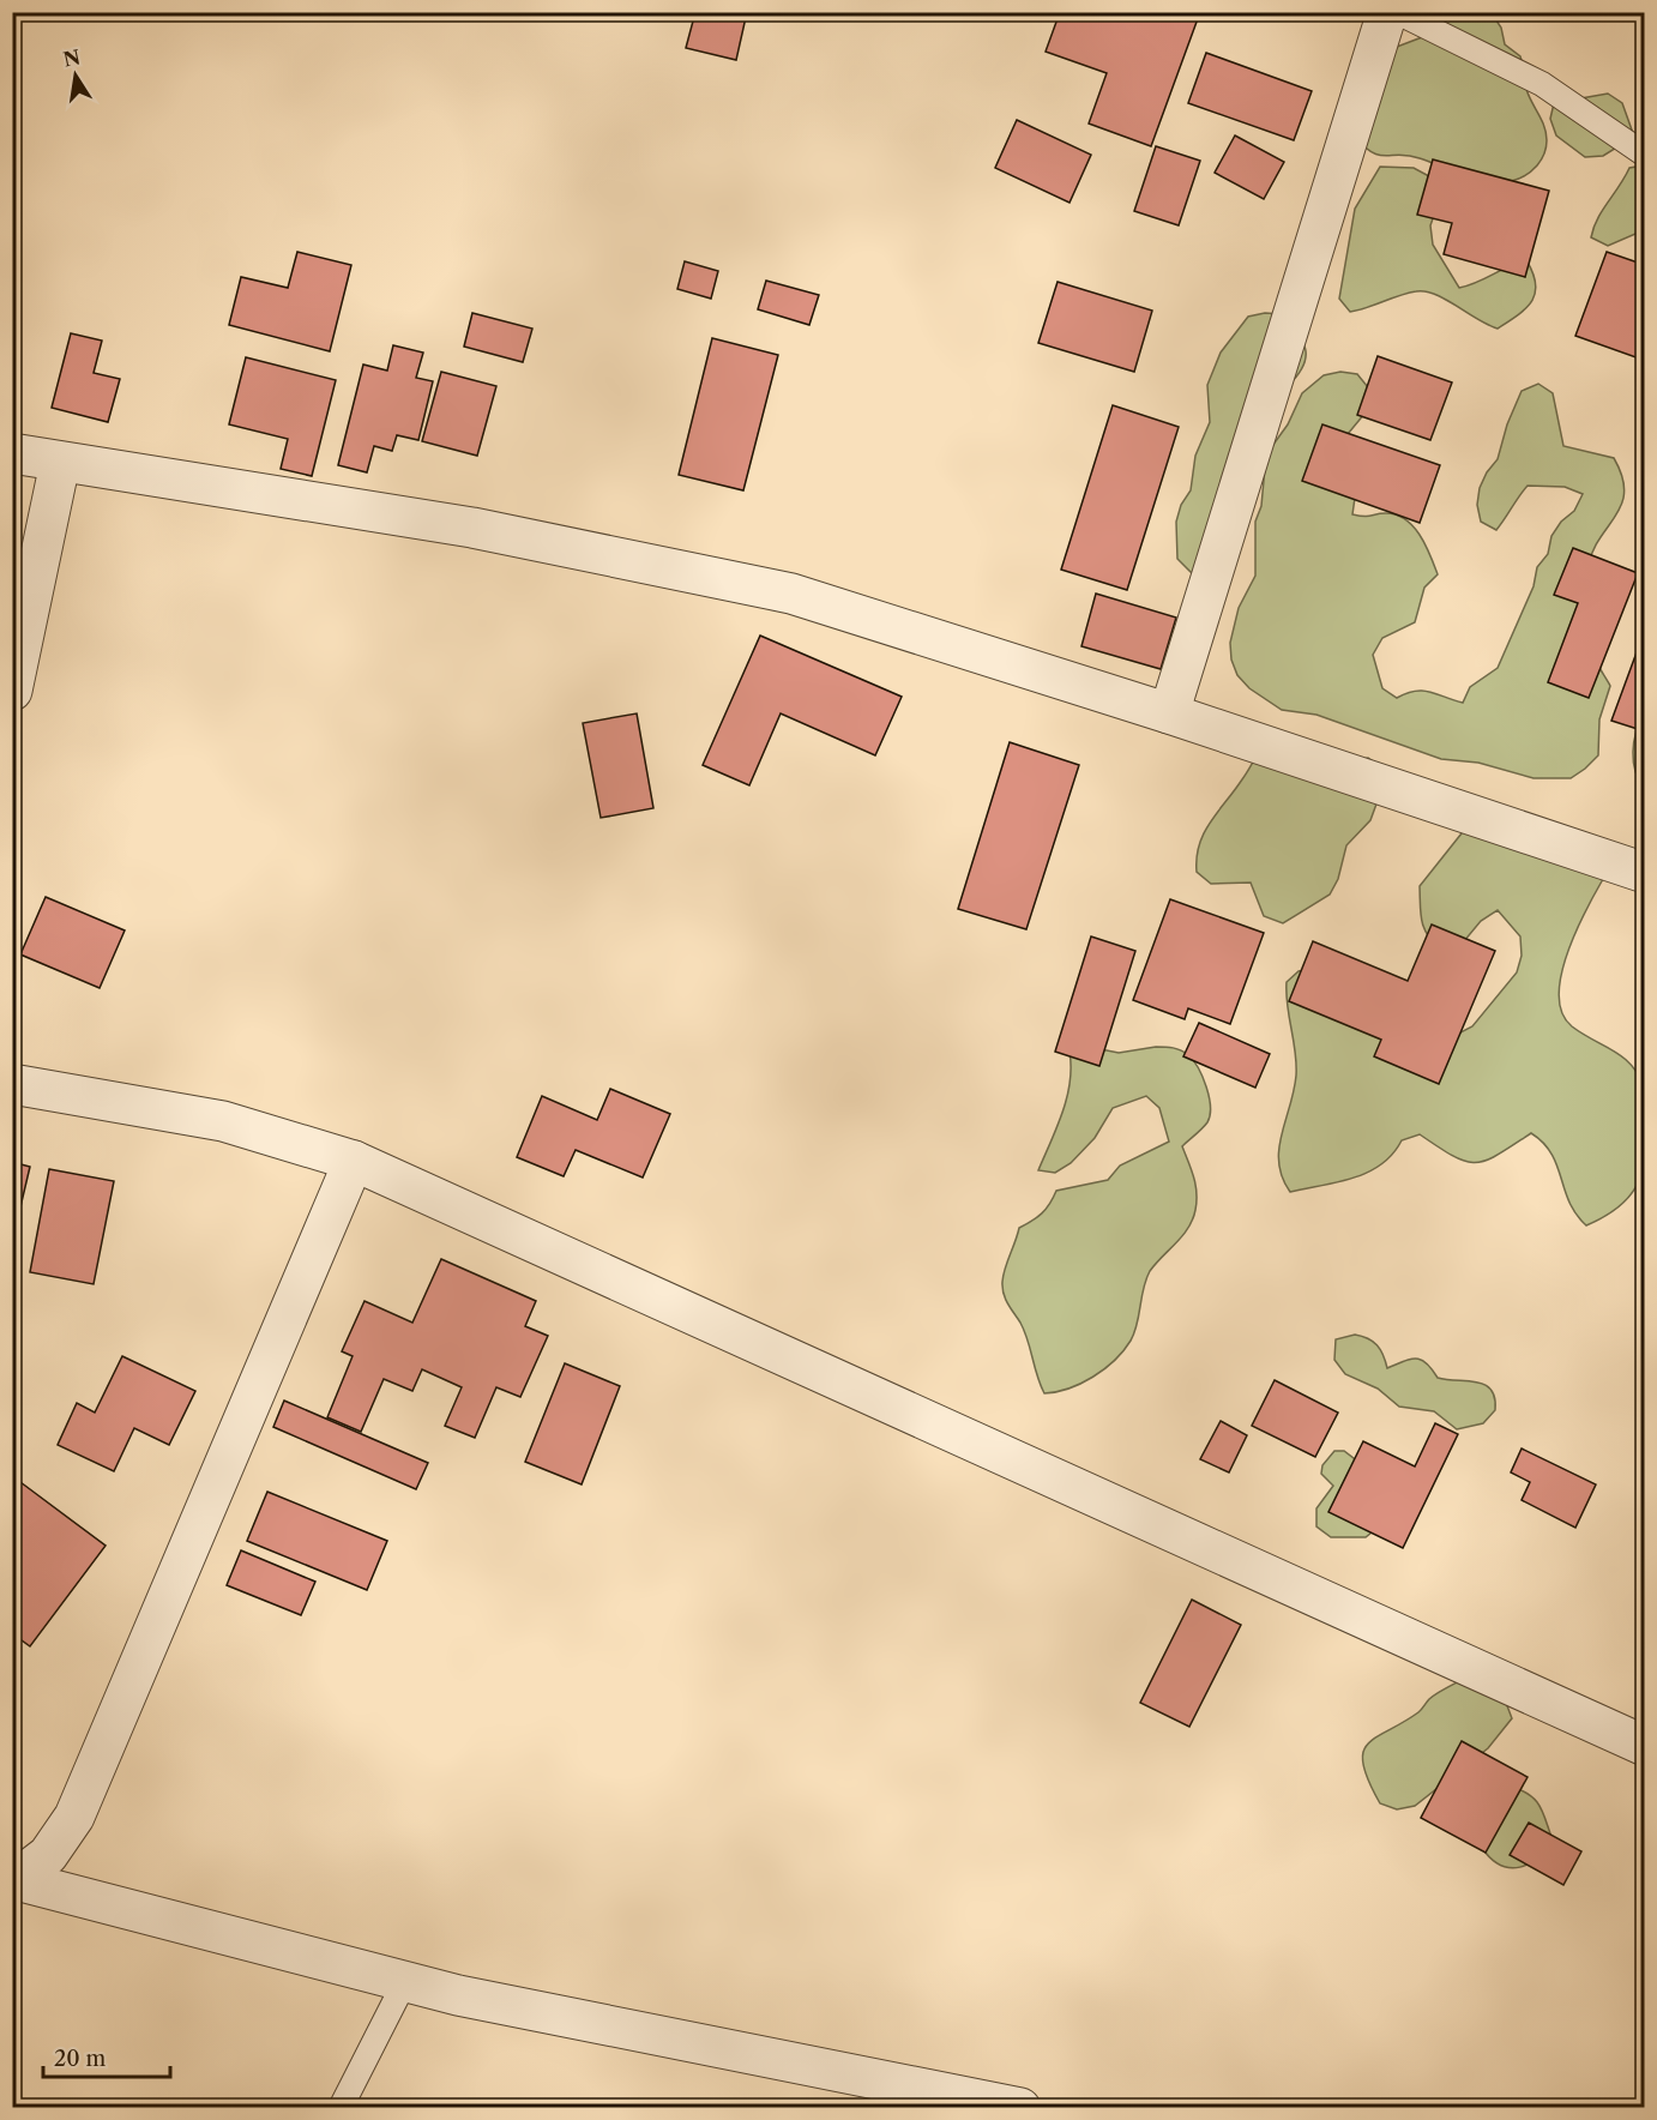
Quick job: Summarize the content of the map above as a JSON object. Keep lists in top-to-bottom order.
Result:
{
  "scale_bar": "20 m",
  "north": "top"
}
